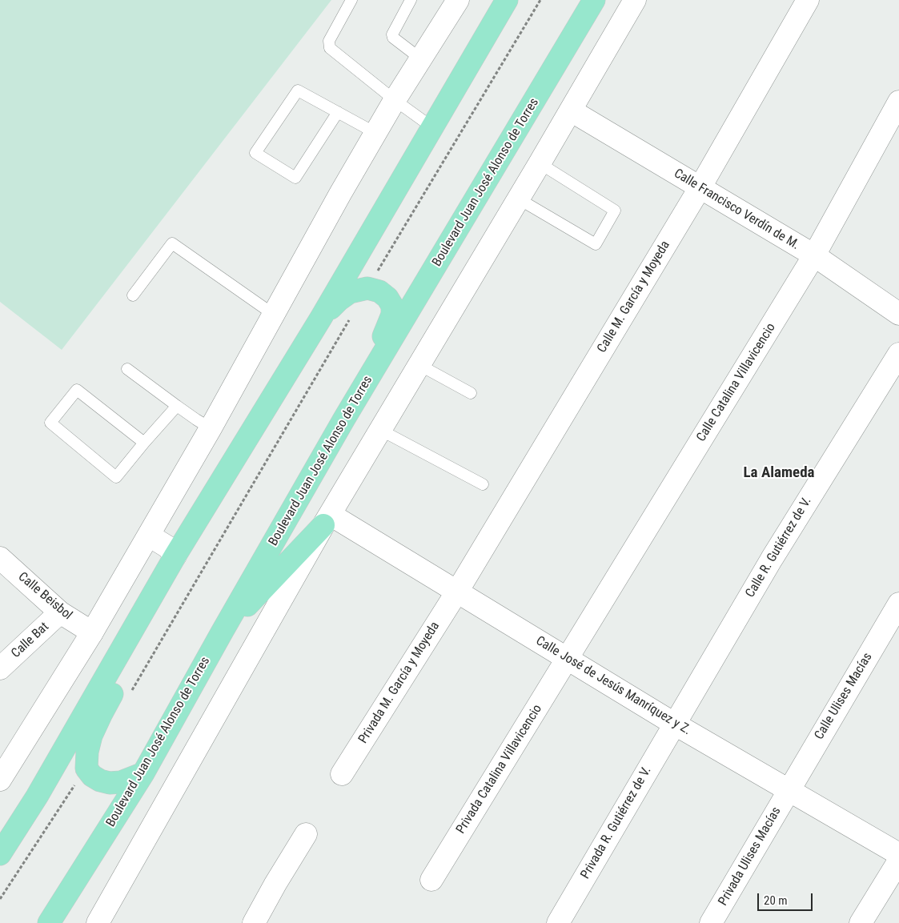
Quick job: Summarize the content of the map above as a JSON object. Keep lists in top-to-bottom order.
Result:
{
  "streets": {
    "main road": ["Boulevard Juan José Alonso de Torres"],
    "street": [
      "Calle Francisco Verdín de M.",
      "Calle M. García y Moyeda",
      "Calle Catalina Villavicencio",
      "Calle R. Gutiérrez de V.",
      "Calle Beisbol",
      "Calle Bat",
      "Privada M. García y Moyeda",
      "Calle José de Jesús Manríquez y Z.",
      "Calle Ulises Macías",
      "Privada Catalina Villavicencio",
      "Privada R. Gutiérrez de V.",
      "Privada Ulises Macías"
    ]
  },
  "crossings": [
    ["Calle Francisco Verdín de M.", "Calle M. García y Moyeda"],
    ["Calle Francisco Verdín de M.", "Calle Catalina Villavicencio"],
    ["Calle M. García y Moyeda", "Privada M. García y Moyeda"],
    ["Calle M. García y Moyeda", "Calle José de Jesús Manríquez y Z."],
    ["Calle Catalina Villavicencio", "Calle José de Jesús Manríquez y Z."],
    ["Calle Catalina Villavicencio", "Privada Catalina Villavicencio"],
    ["Calle R. Gutiérrez de V.", "Calle José de Jesús Manríquez y Z."],
    ["Calle R. Gutiérrez de V.", "Privada R. Gutiérrez de V."],
    ["Calle Beisbol", "Calle Bat"],
    ["Privada M. García y Moyeda", "Calle José de Jesús Manríquez y Z."],
    ["Calle José de Jesús Manríquez y Z.", "Calle Ulises Macías"],
    ["Calle José de Jesús Manríquez y Z.", "Privada Catalina Villavicencio"],
    ["Calle José de Jesús Manríquez y Z.", "Privada R. Gutiérrez de V."],
    ["Calle José de Jesús Manríquez y Z.", "Privada Ulises Macías"],
    ["Calle Ulises Macías", "Privada Ulises Macías"]
  ],
  "districts": ["La Alameda"],
  "scale_bar": "20 m"
}
